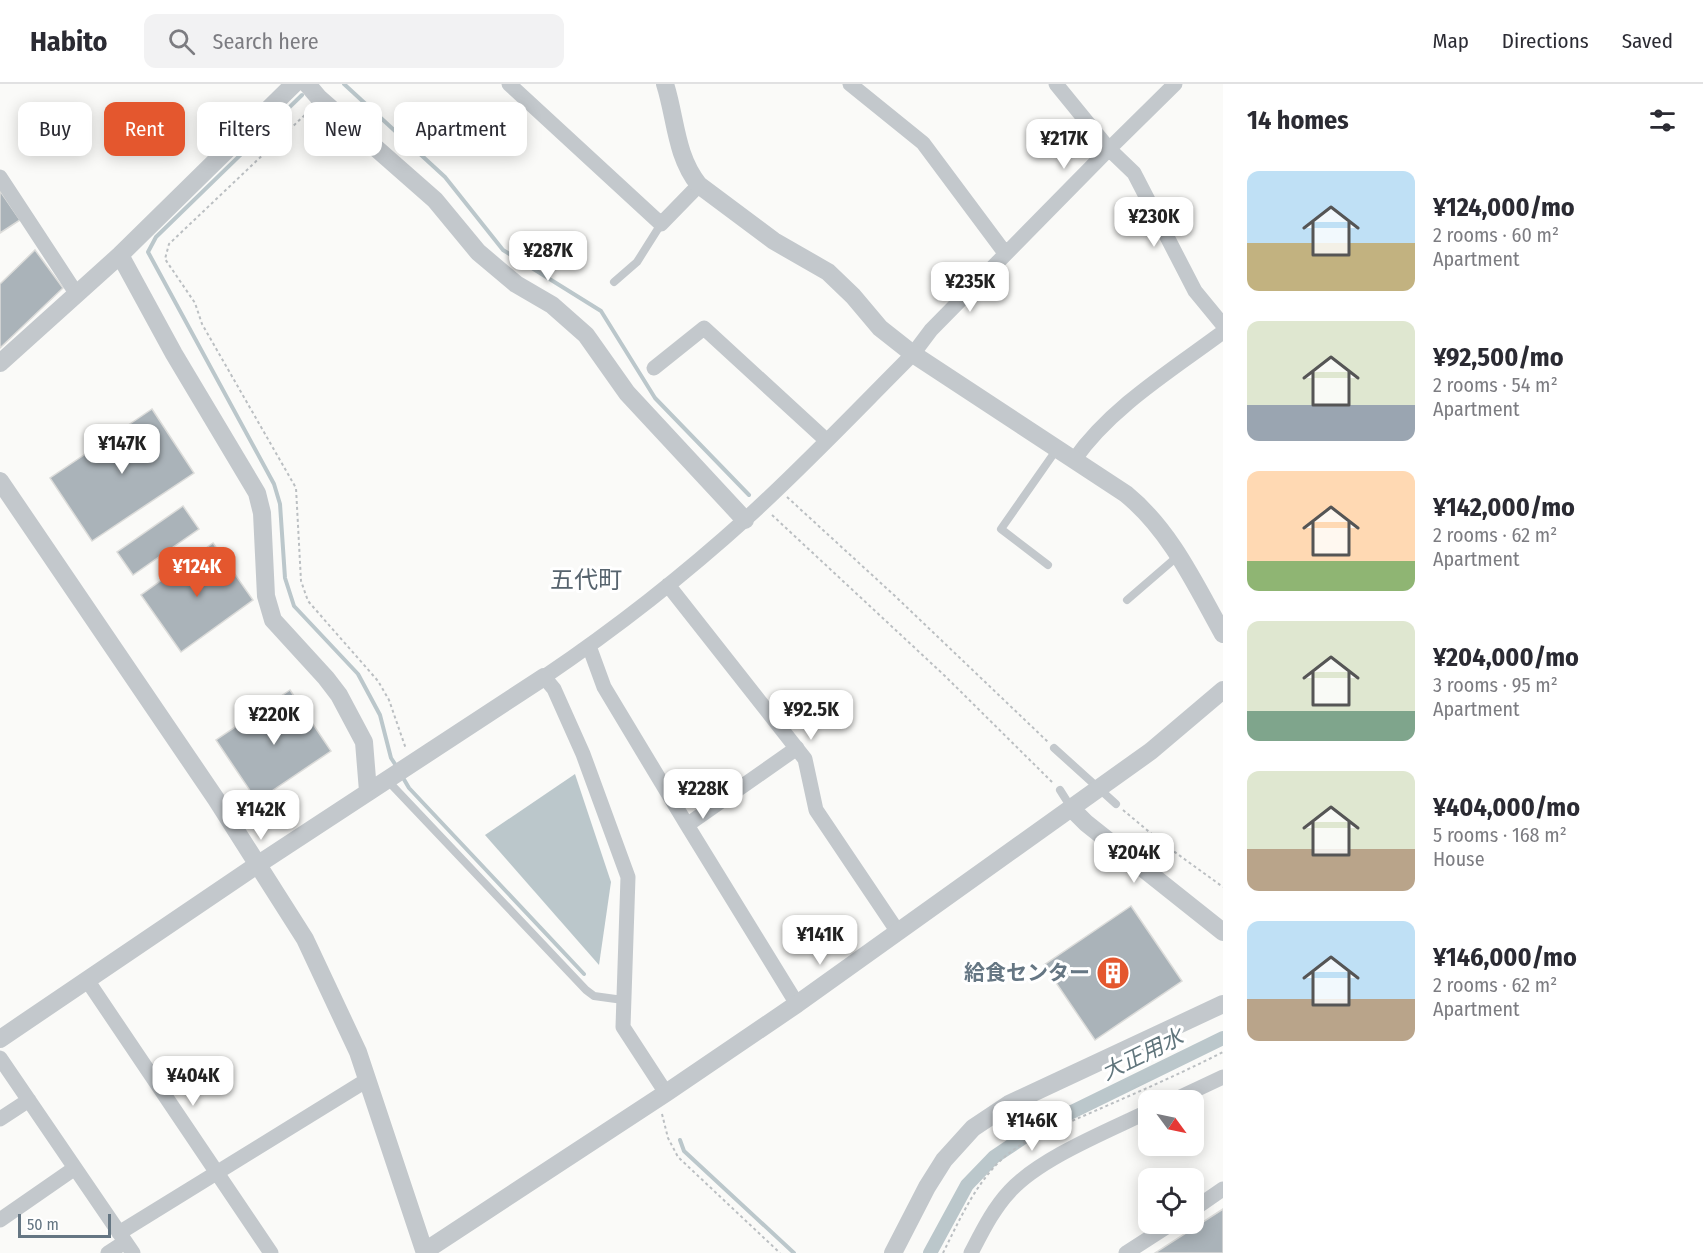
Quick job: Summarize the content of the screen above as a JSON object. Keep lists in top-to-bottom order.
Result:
{
  "districts": ["五代町"],
  "water": ["大正用水"],
  "places": {
    "building": ["給食センター"]
  },
  "scale_bar": "50 m",
  "north": "bottom right",
  "page": {
    "header": "Habito",
    "search": "Search here",
    "nav": ["Map", "Directions", "Saved"],
    "heading": "14 homes",
    "chip": [
      "Buy",
      "Rent",
      "Filters",
      "New",
      "Apartment"
    ],
    "price": [
      "¥217K",
      "¥230K",
      "¥287K",
      "¥235K",
      "¥147K",
      "¥124K",
      "¥92.5K",
      "¥220K",
      "¥228K",
      "¥142K",
      "¥204K",
      "¥141K",
      "¥404K",
      "¥146K"
    ],
    "list": [
      {
        "name": "¥124,000/mo",
        "note": "2 rooms · 60 m² · Apartment"
      },
      {
        "name": "¥92,500/mo",
        "note": "2 rooms · 54 m² · Apartment"
      },
      {
        "name": "¥142,000/mo",
        "note": "2 rooms · 62 m² · Apartment"
      },
      {
        "name": "¥204,000/mo",
        "note": "3 rooms · 95 m² · Apartment"
      },
      {
        "name": "¥404,000/mo",
        "note": "5 rooms · 168 m² · House"
      },
      {
        "name": "¥146,000/mo",
        "note": "2 rooms · 62 m² · Apartment"
      }
    ],
    "scale": "50 m"
  }
}
